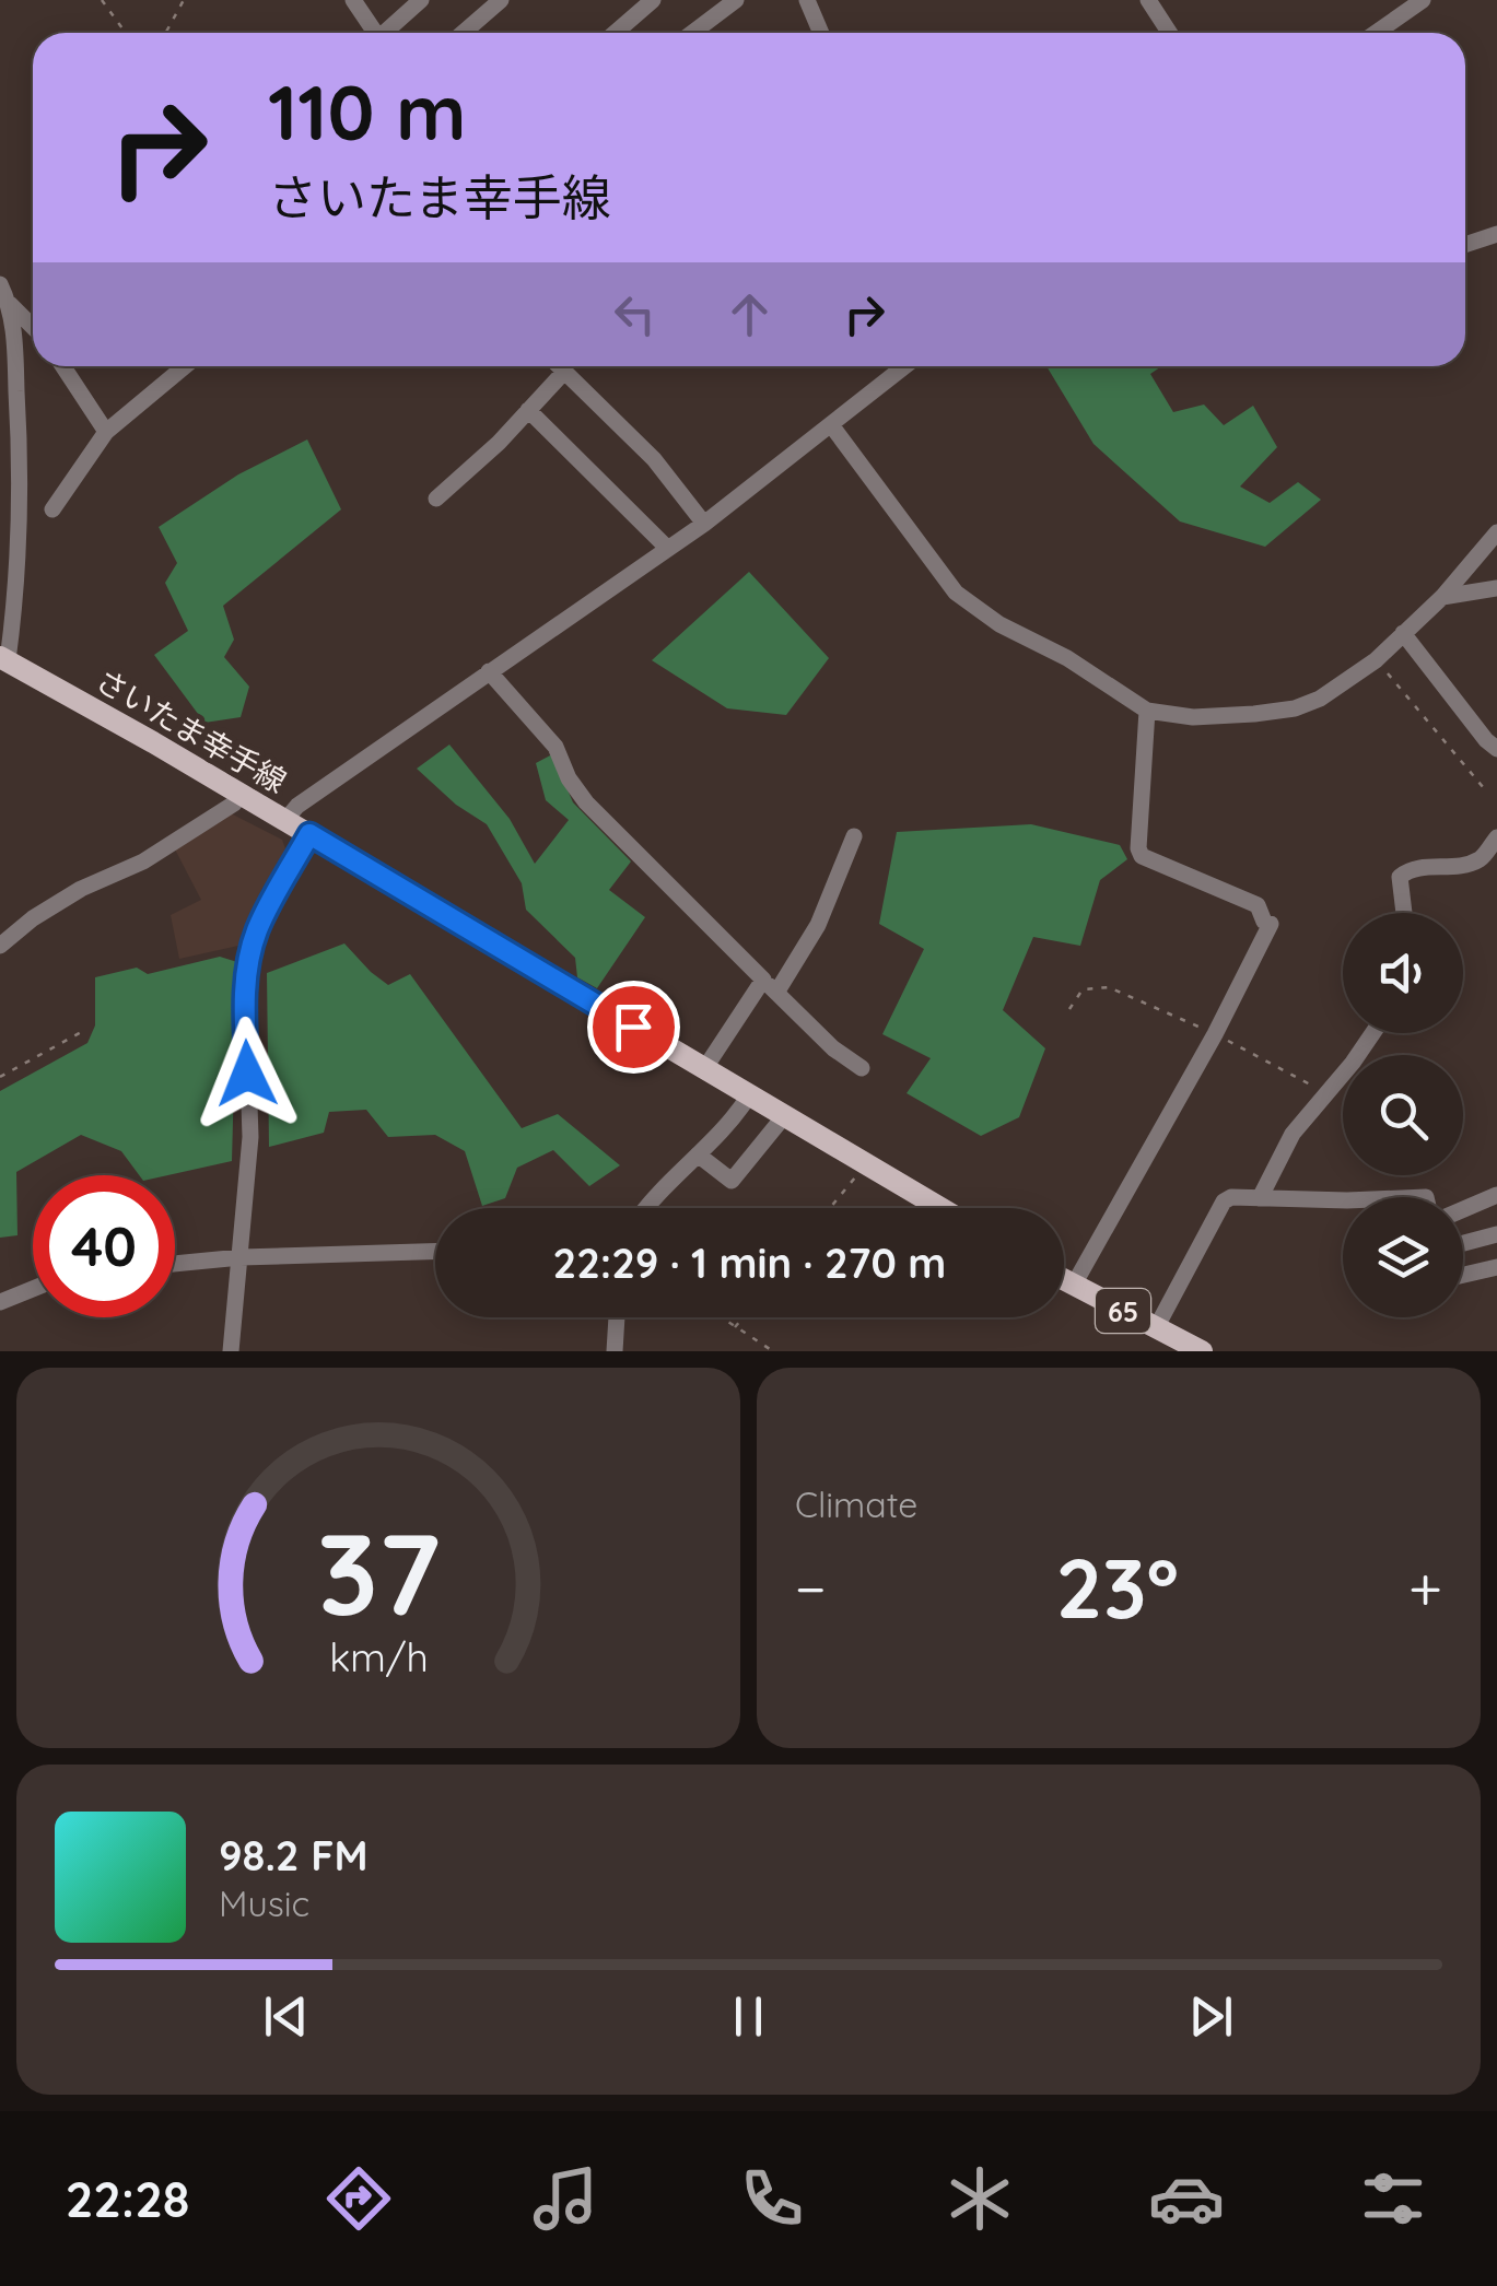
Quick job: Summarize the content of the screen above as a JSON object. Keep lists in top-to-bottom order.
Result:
{
  "streets": {
    "main road": ["さいたま幸手線", "65"]
  },
  "page": {
    "turn": ["110 m", "さいたま幸手線"],
    "limit": "40",
    "trip": "22:29 · 1 min · 270 m",
    "tile": "Climate",
    "heat": ["−", "23°", "+"],
    "song": ["98.2 FM", "Music"],
    "tabs": "22:28",
    "gauge": ["37", "km/h"]
  }
}
